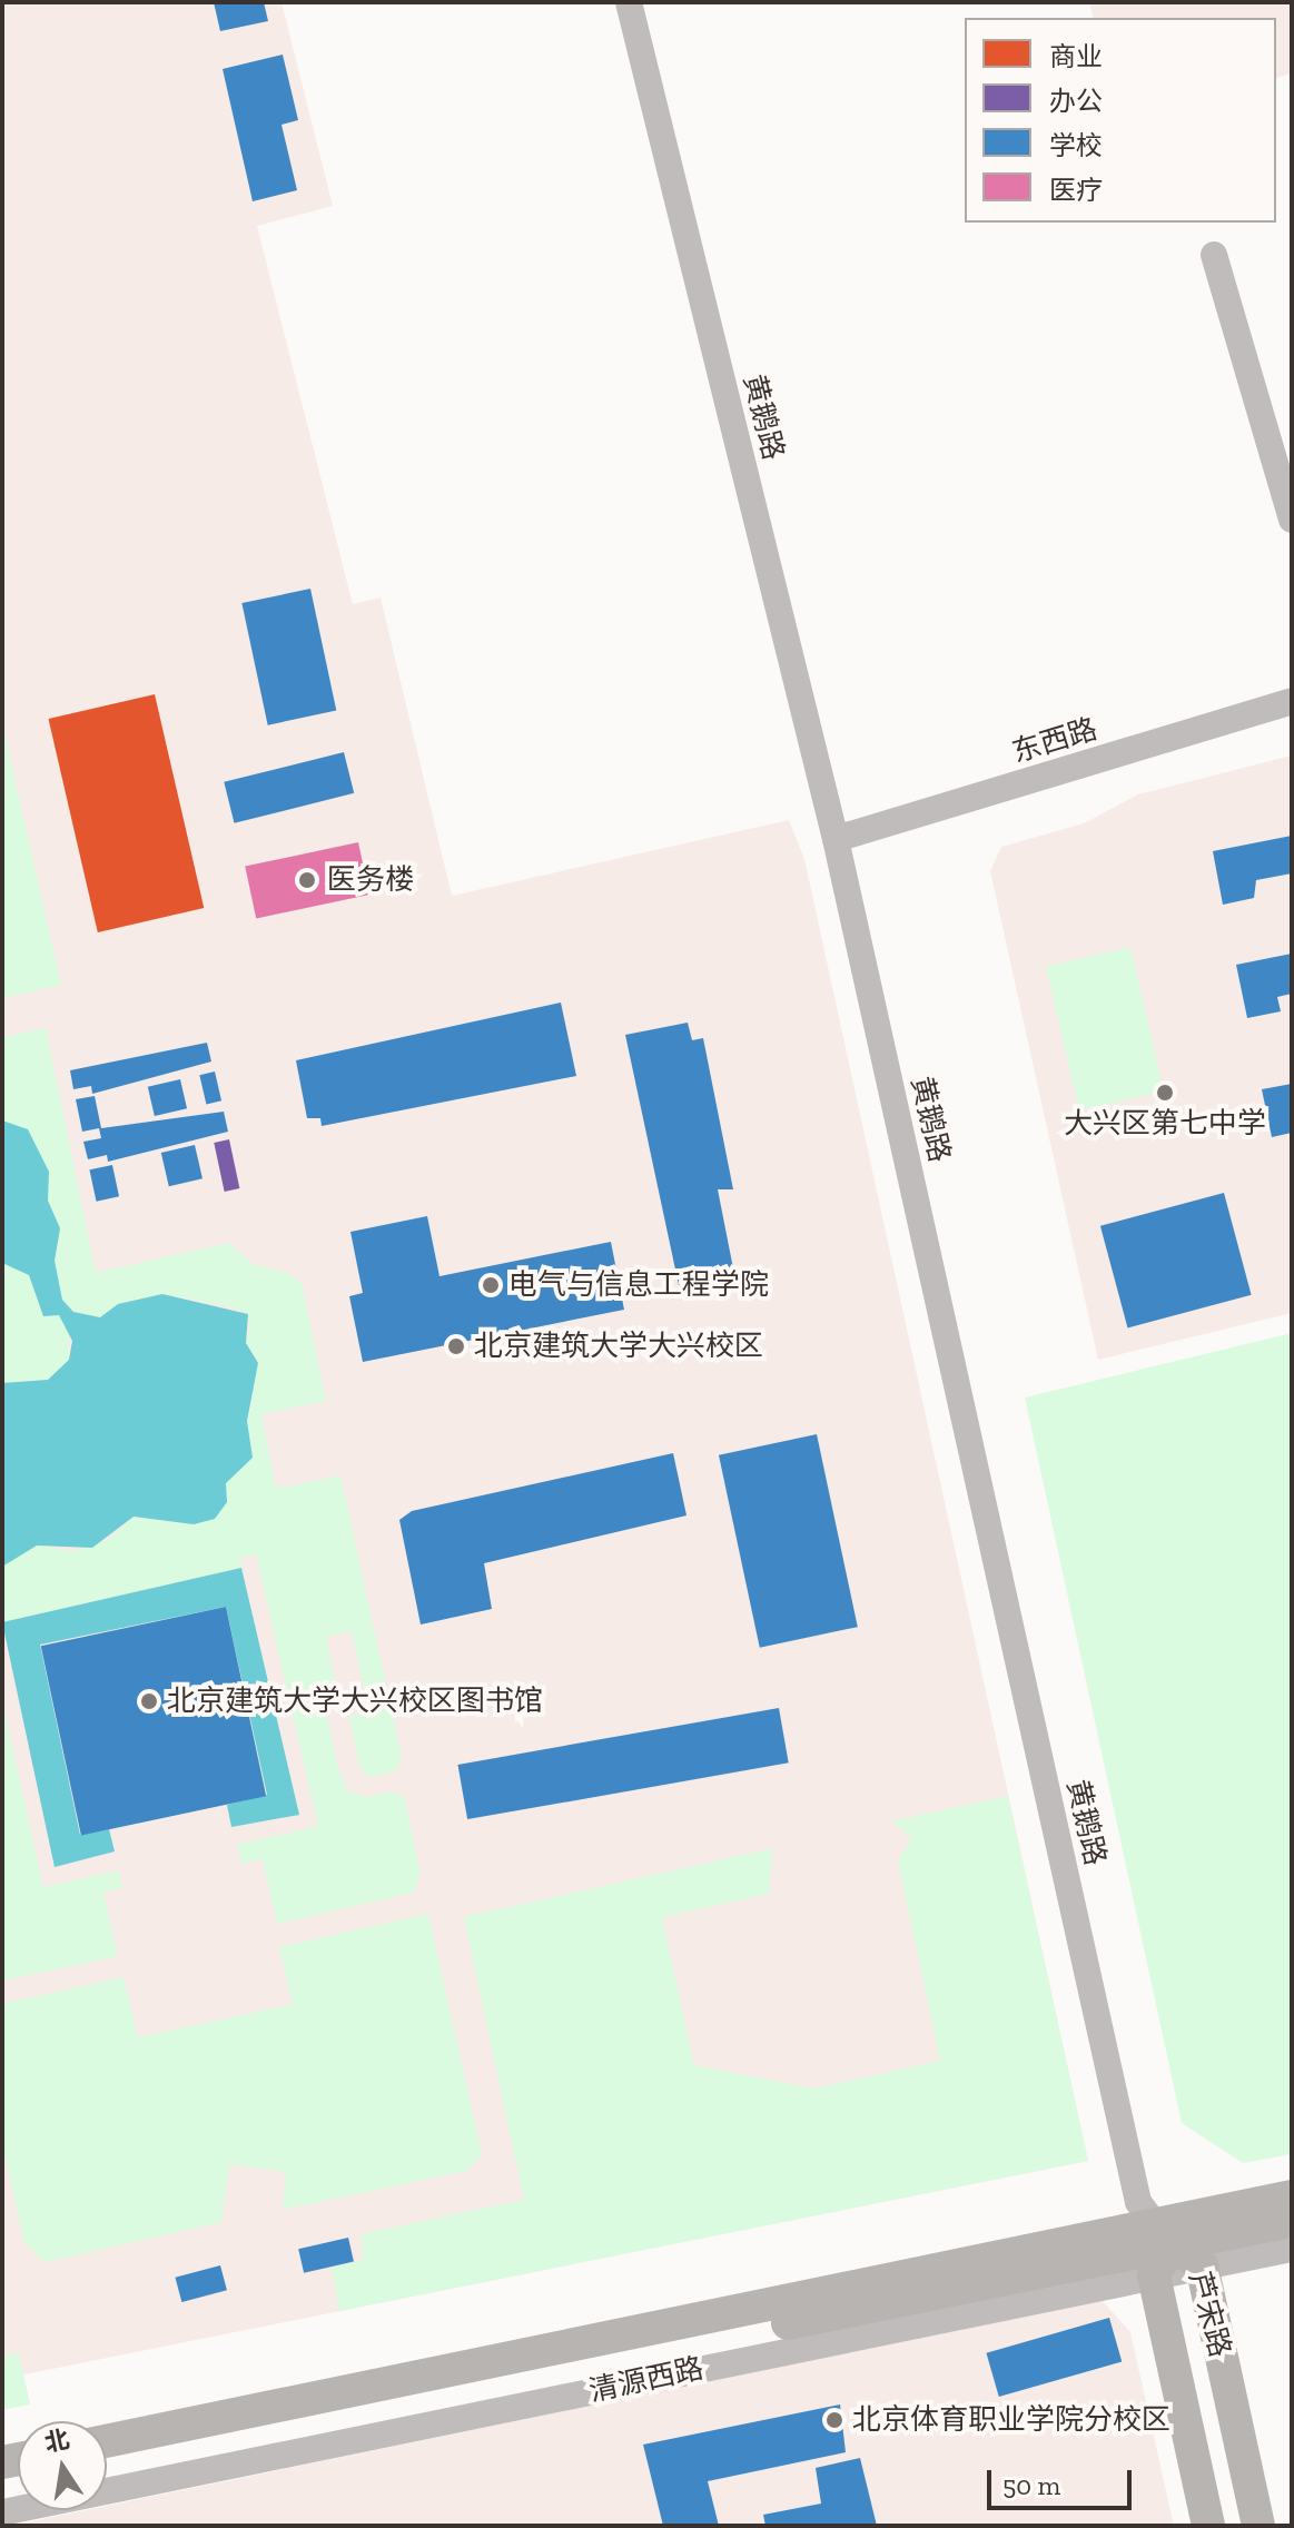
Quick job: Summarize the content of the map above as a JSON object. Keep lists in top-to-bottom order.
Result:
{
  "streets": {
    "main road": ["芦宋路", "清源西路"],
    "street": ["黄鹅路", "东西路"]
  },
  "crossings": [
    ["黄鹅路", "东西路"],
    ["黄鹅路", "芦宋路"],
    ["黄鹅路", "清源西路"],
    ["芦宋路", "清源西路"]
  ],
  "places": [
    "医务楼",
    "大兴区第七中学",
    "电气与信息工程学院",
    "北京建筑大学大兴校区",
    "北京建筑大学大兴校区图书馆",
    "北京体育职业学院分校区"
  ],
  "legend": [
    "商业",
    "办公",
    "学校",
    "医疗"
  ],
  "scale_bar": "50 m",
  "north": "top"
}
